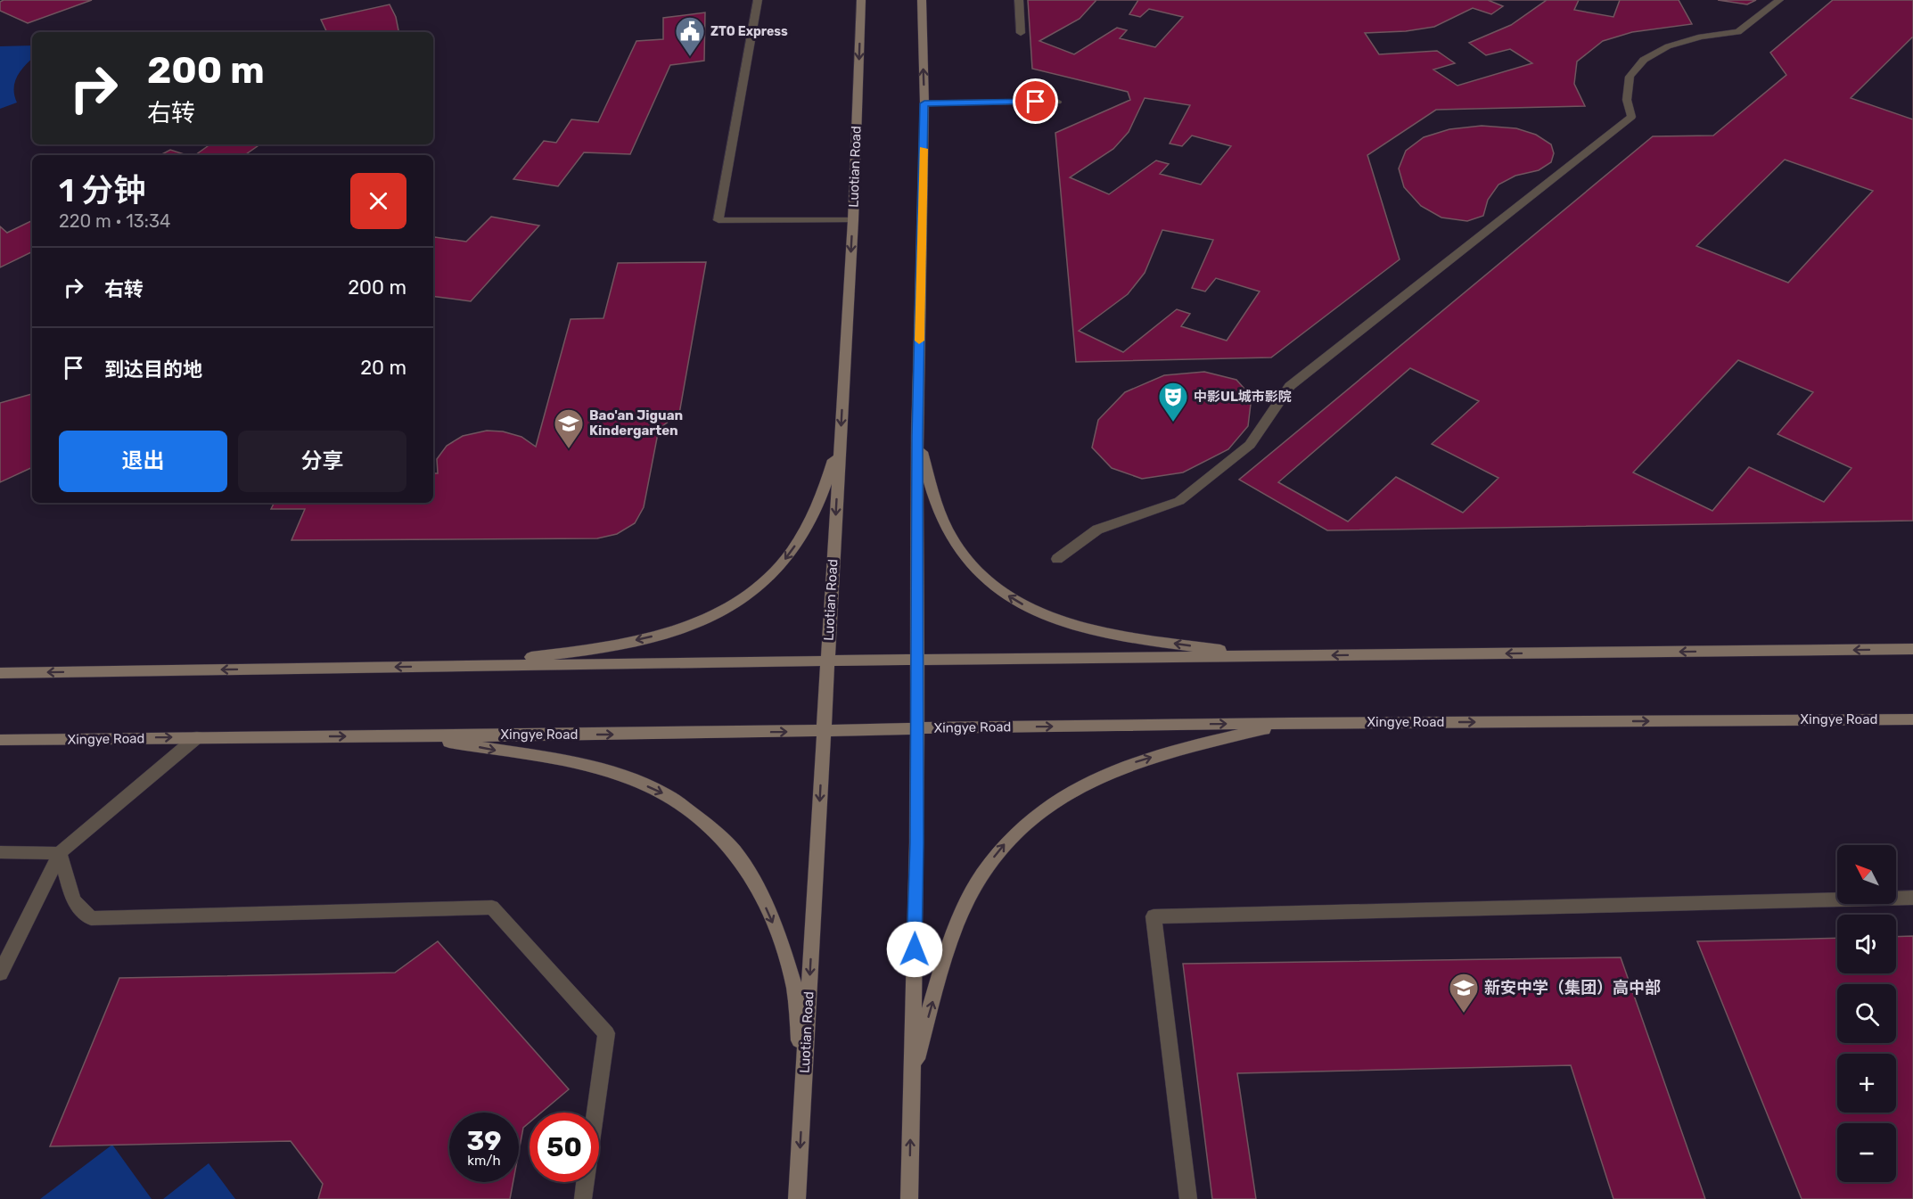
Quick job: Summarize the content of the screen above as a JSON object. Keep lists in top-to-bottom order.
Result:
{
  "streets": {
    "main road": ["Luotian Road", "Xingye Road"]
  },
  "crossings": [
    ["Luotian Road", "Xingye Road"]
  ],
  "places": {
    "public building": ["ZTO Express"],
    "theatre": ["中影UL城市影院"],
    "school or university": ["Bao'an Jiguan Kindergarten", "新安中学（集团）高中部"]
  },
  "north": "top left",
  "page": {
    "turn": ["200 m", "右转"],
    "heading": ["1 分钟", "220 m · 13:34"],
    "list": [
      {
        "name": "右转",
        "value": "200 m"
      },
      {
        "name": "到达目的地",
        "value": "20 m"
      }
    ],
    "buttons": ["退出", "分享"],
    "map_buttons": ["+", "−"],
    "speed": "39 km/h",
    "limit": "50"
  }
}
